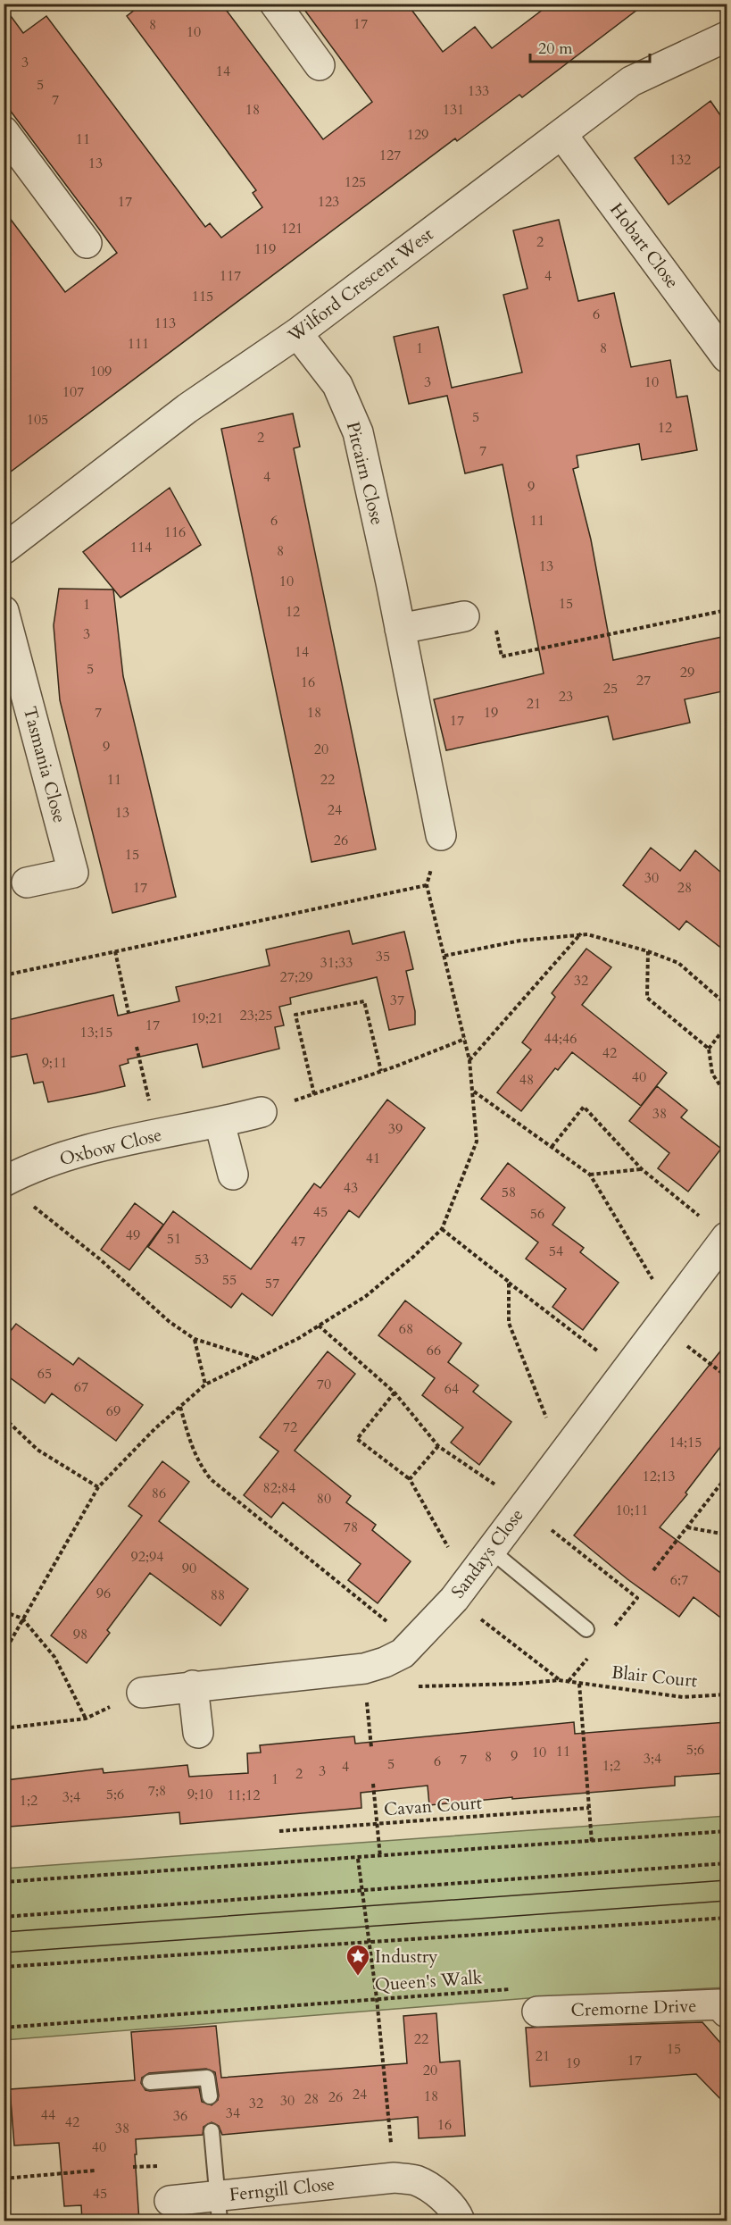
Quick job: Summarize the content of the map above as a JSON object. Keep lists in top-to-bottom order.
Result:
{
  "streets": {
    "street": [
      "Hobart Close",
      "Wilford Crescent West",
      "Pitcairn Close",
      "Tasmania Close",
      "Oxbow Close",
      "Sandays Close",
      "Cremorne Drive",
      "Ferngill Close"
    ],
    "path": ["Blair Court", "Cavan Court", "Queen's Walk"]
  },
  "crossings": [
    ["Hobart Close", "Wilford Crescent West"],
    ["Wilford Crescent West", "Pitcairn Close"]
  ],
  "places": {
    "place": ["Industry"]
  },
  "house_numbers": [
    "17",
    "8",
    "10",
    "3",
    "14",
    "5",
    "133",
    "7",
    "18",
    "131",
    "129",
    "11",
    "127",
    "132",
    "13",
    "125",
    "17",
    "123",
    "121",
    "2",
    "119",
    "117",
    "4",
    "115",
    "6",
    "113",
    "111",
    "1",
    "8",
    "109",
    "3",
    "10",
    "107",
    "5",
    "105",
    "12",
    "2",
    "7",
    "4",
    "9",
    "6",
    "11",
    "116",
    "114",
    "8",
    "13",
    "10",
    "15",
    "1",
    "12",
    "3",
    "14",
    "5",
    "29",
    "27",
    "16",
    "25",
    "23",
    "21",
    "7",
    "18",
    "19",
    "17",
    "9",
    "20",
    "11",
    "22",
    "24",
    "13",
    "26",
    "15",
    "30",
    "17",
    "28",
    "35",
    "31;33",
    "27;29",
    "32",
    "37",
    "23;25",
    "19;21",
    "17",
    "13;15",
    "44;46",
    "42",
    "9;11",
    "40",
    "48",
    "38",
    "39",
    "41",
    "43",
    "58",
    "45",
    "56",
    "49",
    "51",
    "47",
    "54",
    "53",
    "55",
    "57",
    "68",
    "66",
    "65",
    "70",
    "67",
    "64",
    "69",
    "72",
    "14;15",
    "12;13",
    "82;84",
    "86",
    "80",
    "10;11",
    "78",
    "92;94",
    "90",
    "6;7",
    "96",
    "88",
    "98",
    "5;6",
    "11",
    "10",
    "9",
    "8",
    "3;4",
    "7",
    "6",
    "5",
    "1;2",
    "4",
    "3",
    "2",
    "1",
    "7;8",
    "5;6",
    "9;10",
    "11;12",
    "3;4",
    "1;2",
    "22",
    "15",
    "21",
    "17",
    "19",
    "20",
    "24",
    "18",
    "26",
    "28",
    "30",
    "32",
    "34",
    "44",
    "36",
    "42",
    "16",
    "38",
    "40",
    "45"
  ],
  "scale_bar": "20 m"
}
